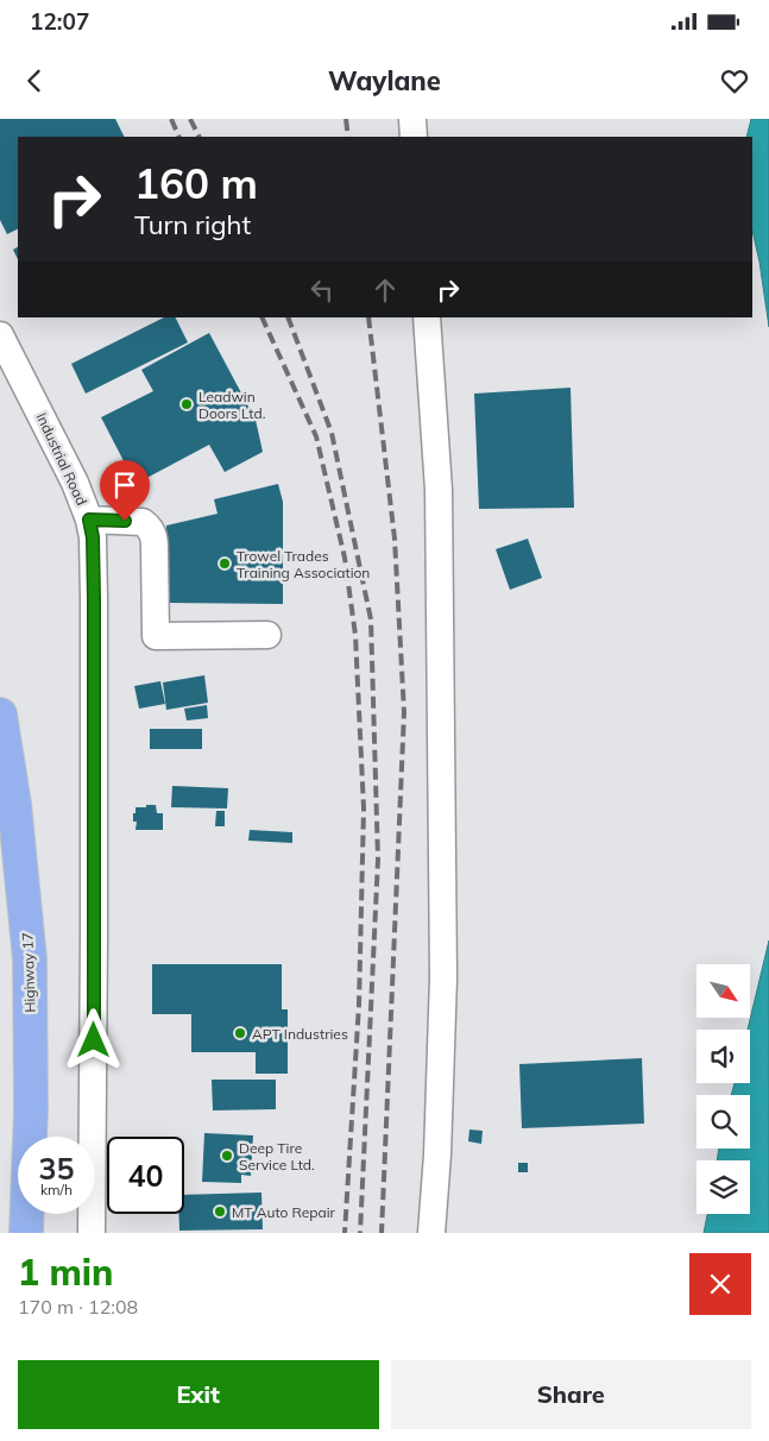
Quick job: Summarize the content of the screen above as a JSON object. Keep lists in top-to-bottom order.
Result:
{
  "streets": {
    "highway": ["Highway 17"],
    "street": ["Industrial Road"]
  },
  "places": [
    "Leadwin Doors Ltd.",
    "Trowel Trades Training Association",
    "APT Industries",
    "Deep Tire Service Ltd.",
    "MT Auto Repair"
  ],
  "north": "bottom right",
  "page": {
    "status": "12:07",
    "header": "Waylane",
    "turn": ["160 m", "Turn right"],
    "speed": "35 km/h",
    "limit": "40",
    "heading": ["1 min", "170 m · 12:08"],
    "buttons": ["Exit", "Share"]
  }
}
